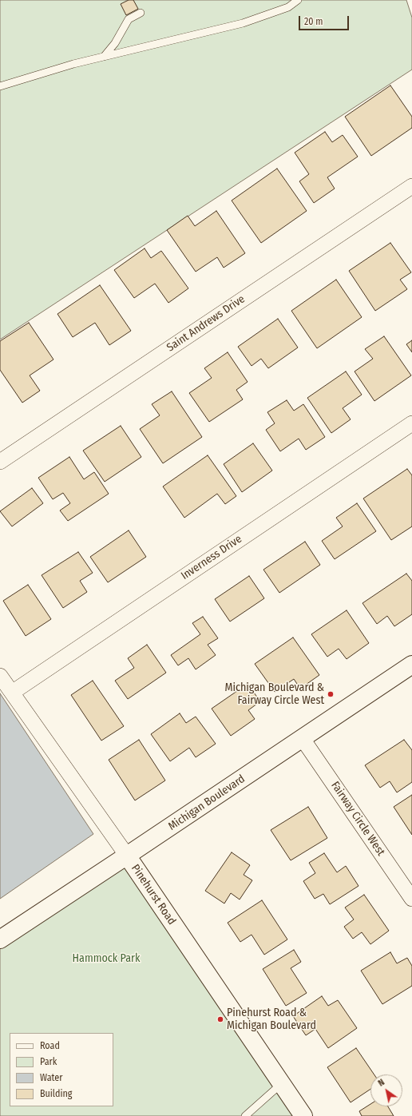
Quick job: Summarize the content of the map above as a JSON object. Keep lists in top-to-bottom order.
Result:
{
  "streets": {
    "street": [
      "Saint Andrews Drive",
      "Inverness Drive",
      "Michigan Boulevard",
      "Fairway Circle West",
      "Pinehurst Road"
    ]
  },
  "crossings": [
    ["Inverness Drive", "Pinehurst Road"],
    ["Michigan Boulevard", "Fairway Circle West"],
    ["Michigan Boulevard", "Pinehurst Road"]
  ],
  "parks": ["Hammock Park"],
  "places": ["Michigan Boulevard & Fairway Circle West", "Pinehurst Road & Michigan Boulevard"],
  "legend": [
    "Road",
    "Park",
    "Water",
    "Building"
  ],
  "scale_bar": "20 m",
  "north": "top left"
}
